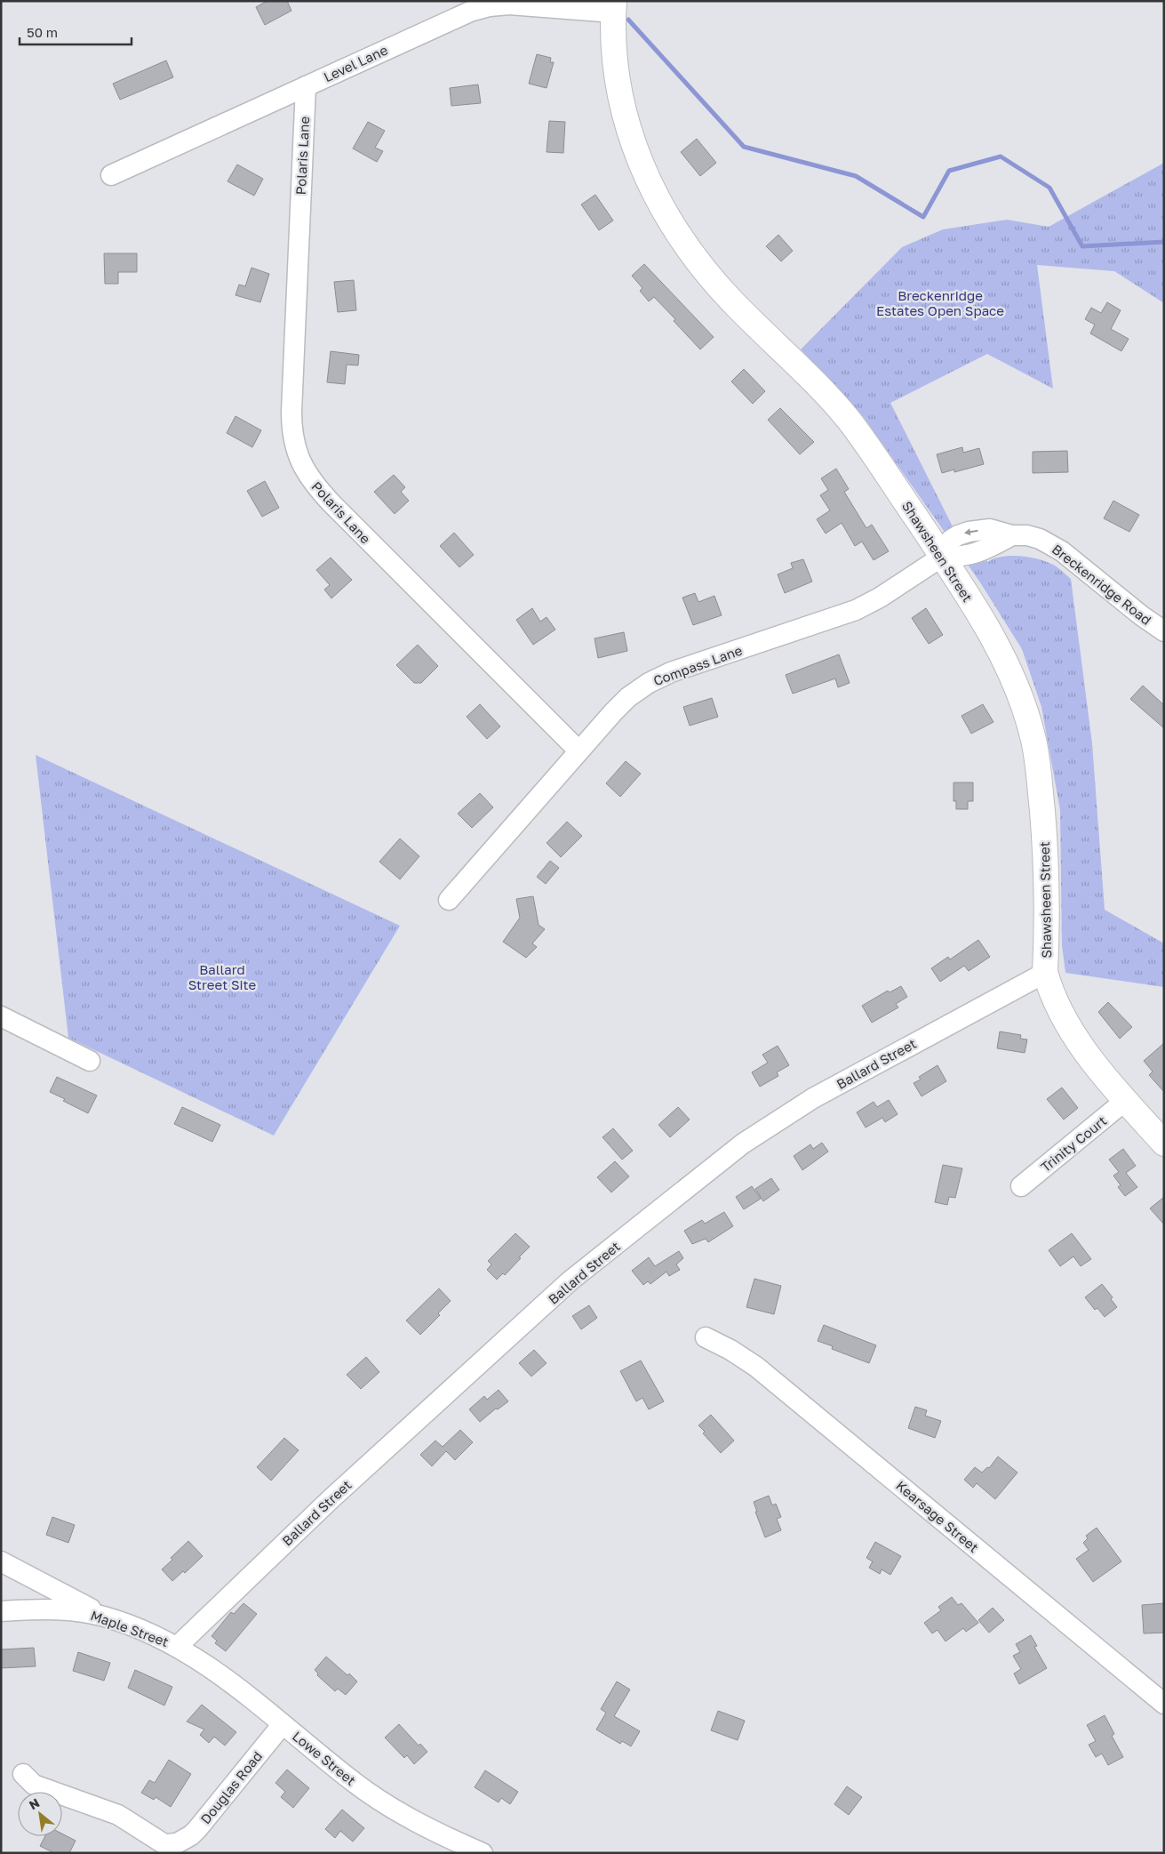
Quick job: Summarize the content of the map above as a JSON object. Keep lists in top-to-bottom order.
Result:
{
  "streets": {
    "main road": ["Shawsheen Street"],
    "street": [
      "Level Lane",
      "Polaris Lane",
      "Breckenridge Road",
      "Compass Lane",
      "Ballard Street",
      "Trinity Court",
      "Kearsage Street",
      "Maple Street",
      "Lowe Street",
      "Douglas Road"
    ]
  },
  "crossings": [
    ["Level Lane", "Polaris Lane"],
    ["Level Lane", "Shawsheen Street"],
    ["Polaris Lane", "Compass Lane"],
    ["Shawsheen Street", "Breckenridge Road"],
    ["Shawsheen Street", "Compass Lane"],
    ["Shawsheen Street", "Ballard Street"],
    ["Shawsheen Street", "Trinity Court"],
    ["Breckenridge Road", "Compass Lane"],
    ["Ballard Street", "Maple Street"],
    ["Ballard Street", "Lowe Street"],
    ["Maple Street", "Lowe Street"],
    ["Lowe Street", "Douglas Road"]
  ],
  "parks": ["Breckenridge Estates Open Space", "Ballard Street Site"],
  "scale_bar": "50 m",
  "north": "top left"
}
